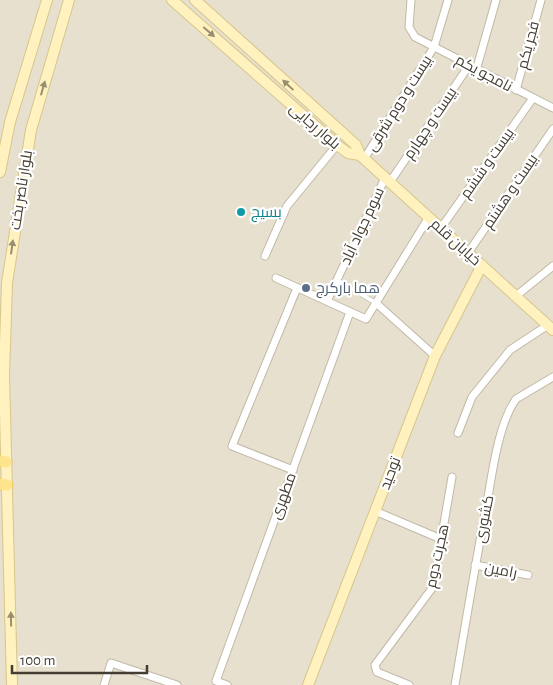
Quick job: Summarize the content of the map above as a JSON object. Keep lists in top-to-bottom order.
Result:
{
  "streets": {
    "main road": [
      "بلوار رجایی",
      "بلوار ناصر بخت",
      "خیابان قلم",
      "توحید"
    ],
    "street": [
      "فجر یکم",
      "نامجو یکم",
      "بیست و دوم شرقی",
      "بیست و چهارم",
      "بیست و ششم",
      "بیست و هشتم",
      "سوم جواد آباد",
      "مطهری",
      "کشوری",
      "هجرت دوم",
      "رامین"
    ]
  },
  "crossings": [
    ["فجر یکم", "نامجو یکم"],
    ["نامجو یکم", "بیست و دوم شرقی"],
    ["نامجو یکم", "بیست و چهارم"],
    ["نامجو یکم", "بیست و ششم"],
    ["بیست و دوم شرقی", "بلوار رجایی"],
    ["بیست و دوم شرقی", "خیابان قلم"],
    ["بیست و چهارم", "سوم جواد آباد"],
    ["بیست و چهارم", "خیابان قلم"],
    ["بلوار رجایی", "خیابان قلم"],
    ["بیست و ششم", "خیابان قلم"],
    ["بیست و هشتم", "خیابان قلم"],
    ["سوم جواد آباد", "خیابان قلم"],
    ["خیابان قلم", "توحید"],
    ["کشوری", "رامین"]
  ],
  "one_way": ["بلوار ناصر بخت"],
  "places": ["بسیج", "هما بارکرج"],
  "scale_bar": "100 m"
}
